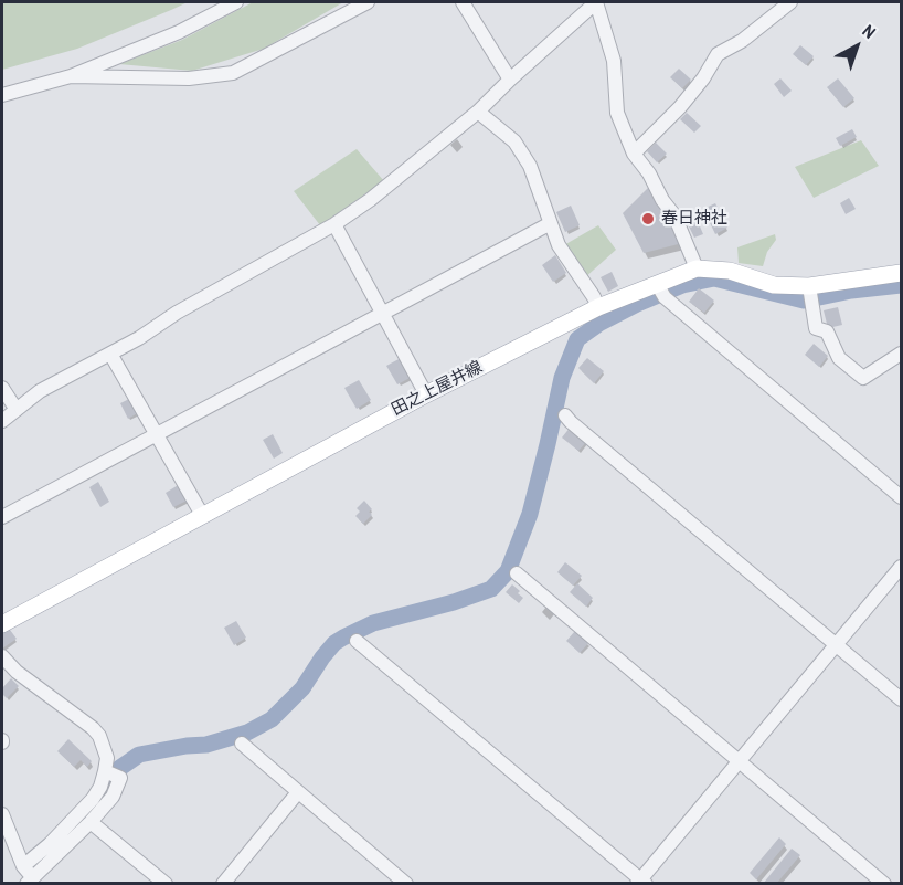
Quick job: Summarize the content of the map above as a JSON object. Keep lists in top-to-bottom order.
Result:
{
  "streets": {
    "main road": ["田之上屋井線"]
  },
  "places": ["春日神社"],
  "north": "top right"
}
